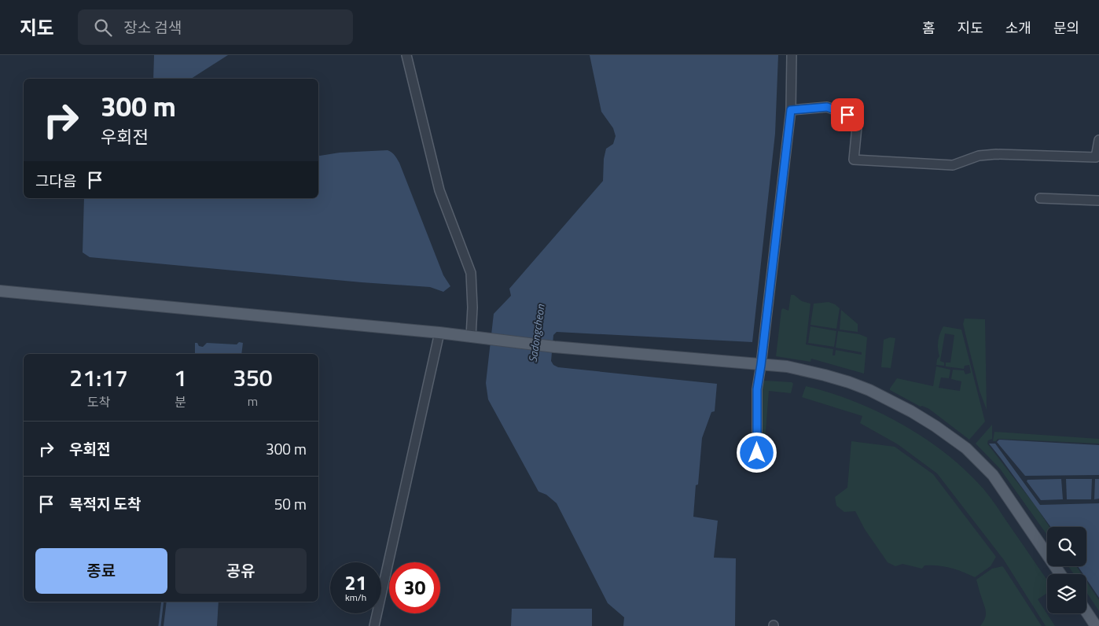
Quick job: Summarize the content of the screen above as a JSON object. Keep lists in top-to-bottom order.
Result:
{
  "water": ["Sadongcheon"],
  "page": {
    "header": "지도",
    "search": "장소 검색",
    "nav": [
      "홈",
      "지도",
      "소개",
      "문의"
    ],
    "turn": ["300 m", "우회전"],
    "then": "그다음",
    "eta": [
      "21:17",
      "도착",
      "1",
      "분",
      "350",
      "m"
    ],
    "list": [
      {
        "name": "우회전",
        "value": "300 m"
      },
      {
        "name": "목적지 도착",
        "value": "50 m"
      }
    ],
    "buttons": ["종료", "공유"],
    "speed": "21 km/h",
    "limit": "30"
  }
}
